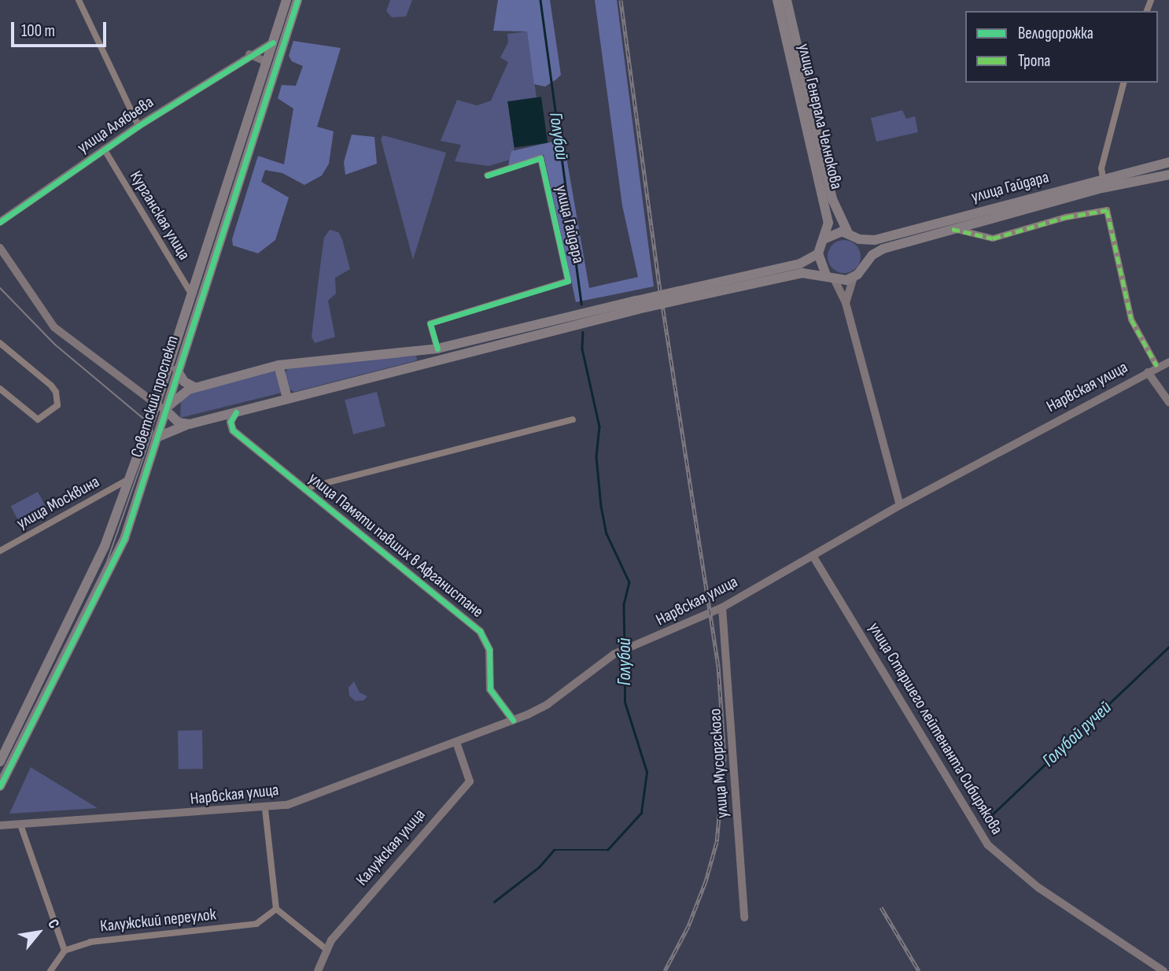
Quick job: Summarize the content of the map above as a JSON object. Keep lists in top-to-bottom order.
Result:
{
  "streets": {
    "main road": [
      "улица Генерала Челнокова",
      "улица Алябьева",
      "улица Гайдара",
      "Нарвская улица",
      "Советский проспект",
      "улица Памяти павших в Афганистане",
      "улица Старшего лейтенанта Сибирякова",
      "улица Мусоргского",
      "Калужская улица"
    ],
    "street": ["Курганская улица", "улица Москвина", "Калужский переулок"]
  },
  "crossings": [
    ["улица Генерала Челнокова", "улица Гайдара"],
    ["улица Алябьева", "Курганская улица"],
    ["улица Алябьева", "Советский проспект"],
    ["Курганская улица", "Советский проспект"],
    ["Нарвская улица", "улица Памяти павших в Афганистане"],
    ["Нарвская улица", "улица Старшего лейтенанта Сибирякова"],
    ["Нарвская улица", "улица Мусоргского"],
    ["Нарвская улица", "Калужская улица"],
    ["Советский проспект", "улица Москвина"]
  ],
  "water": ["Голубой", "Голубой ручей"],
  "legend": ["Велодорожка", "Тропа"],
  "scale_bar": "100 m",
  "north": "top right"
}
